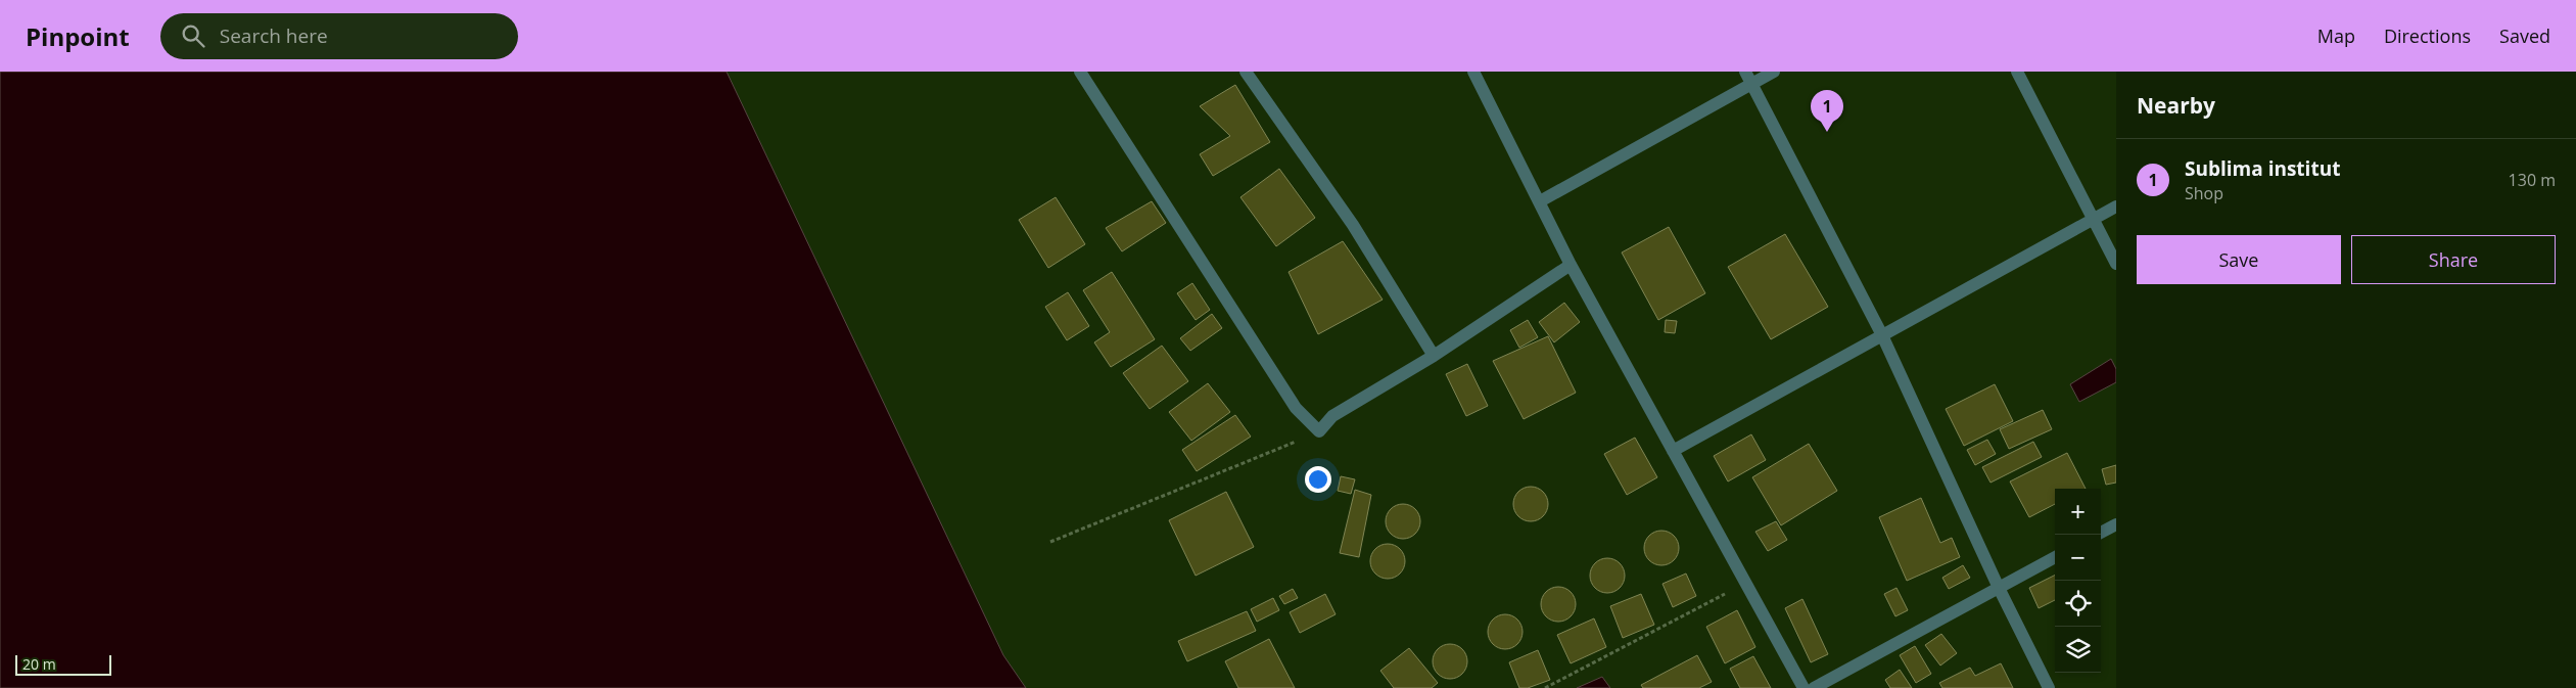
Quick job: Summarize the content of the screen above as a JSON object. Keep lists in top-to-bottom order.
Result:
{
  "scale_bar": "20 m",
  "page": {
    "header": "Pinpoint",
    "search": "Search here",
    "nav": ["Map", "Directions", "Saved"],
    "heading": "Nearby",
    "pins": "1",
    "list": [
      {
        "mark": "1",
        "name": "Sublima institut",
        "note": "Shop",
        "value": "130 m"
      }
    ],
    "buttons": ["Save", "Share"],
    "map_buttons": ["+", "−"],
    "scale": "20 m"
  }
}
